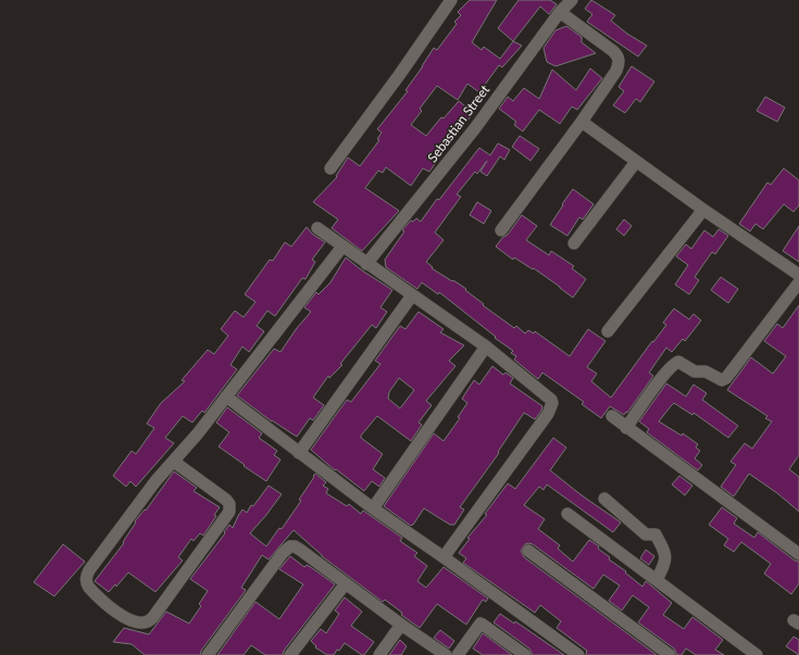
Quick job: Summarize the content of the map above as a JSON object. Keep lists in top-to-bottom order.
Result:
{
  "streets": {
    "street": ["Sebastian Street"]
  }
}
